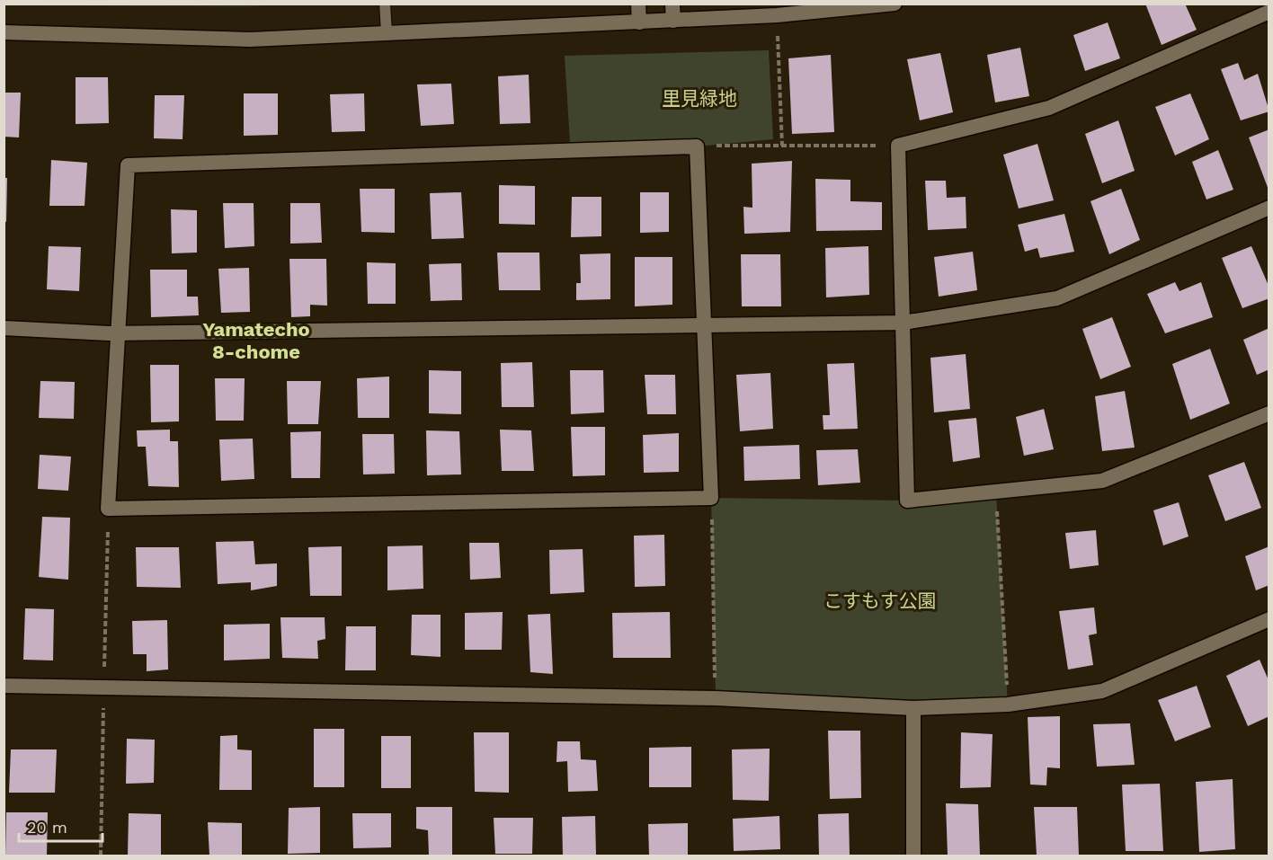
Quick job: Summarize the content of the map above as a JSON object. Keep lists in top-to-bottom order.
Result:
{
  "districts": ["Yamatecho 8-chome"],
  "parks": ["里見緑地", "こすもす公園"],
  "scale_bar": "20 m"
}
